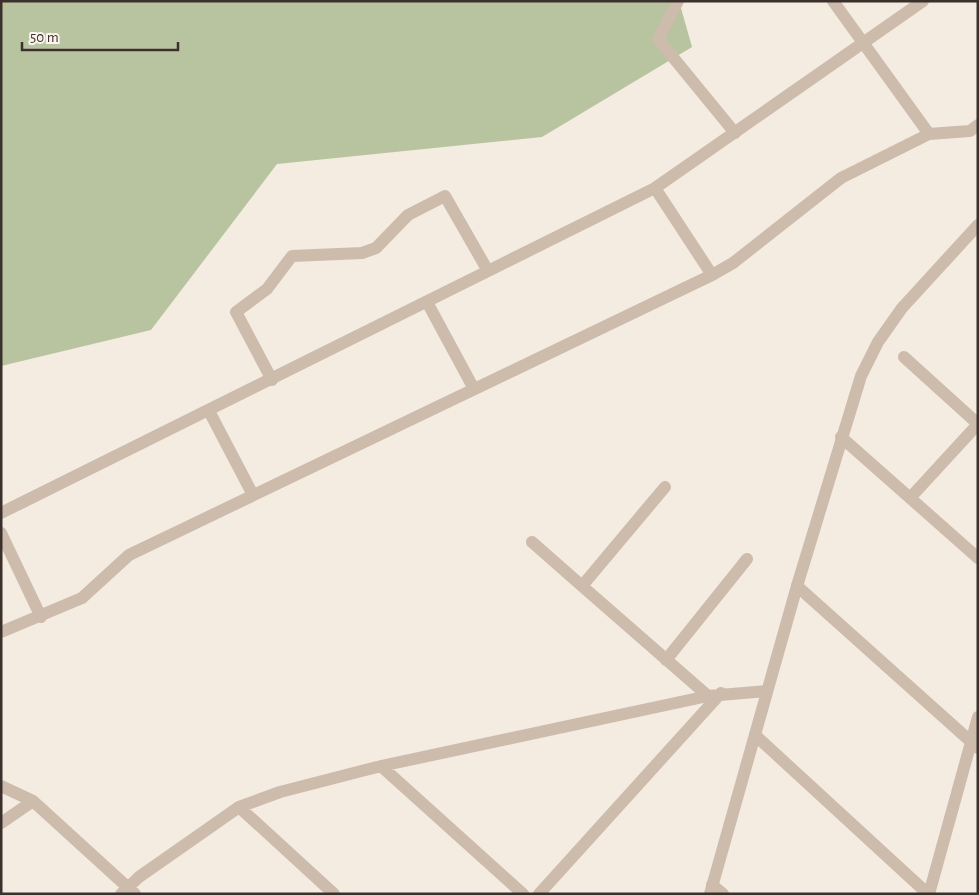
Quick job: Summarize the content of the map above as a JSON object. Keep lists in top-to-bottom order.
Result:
{
  "scale_bar": "50 m"
}
